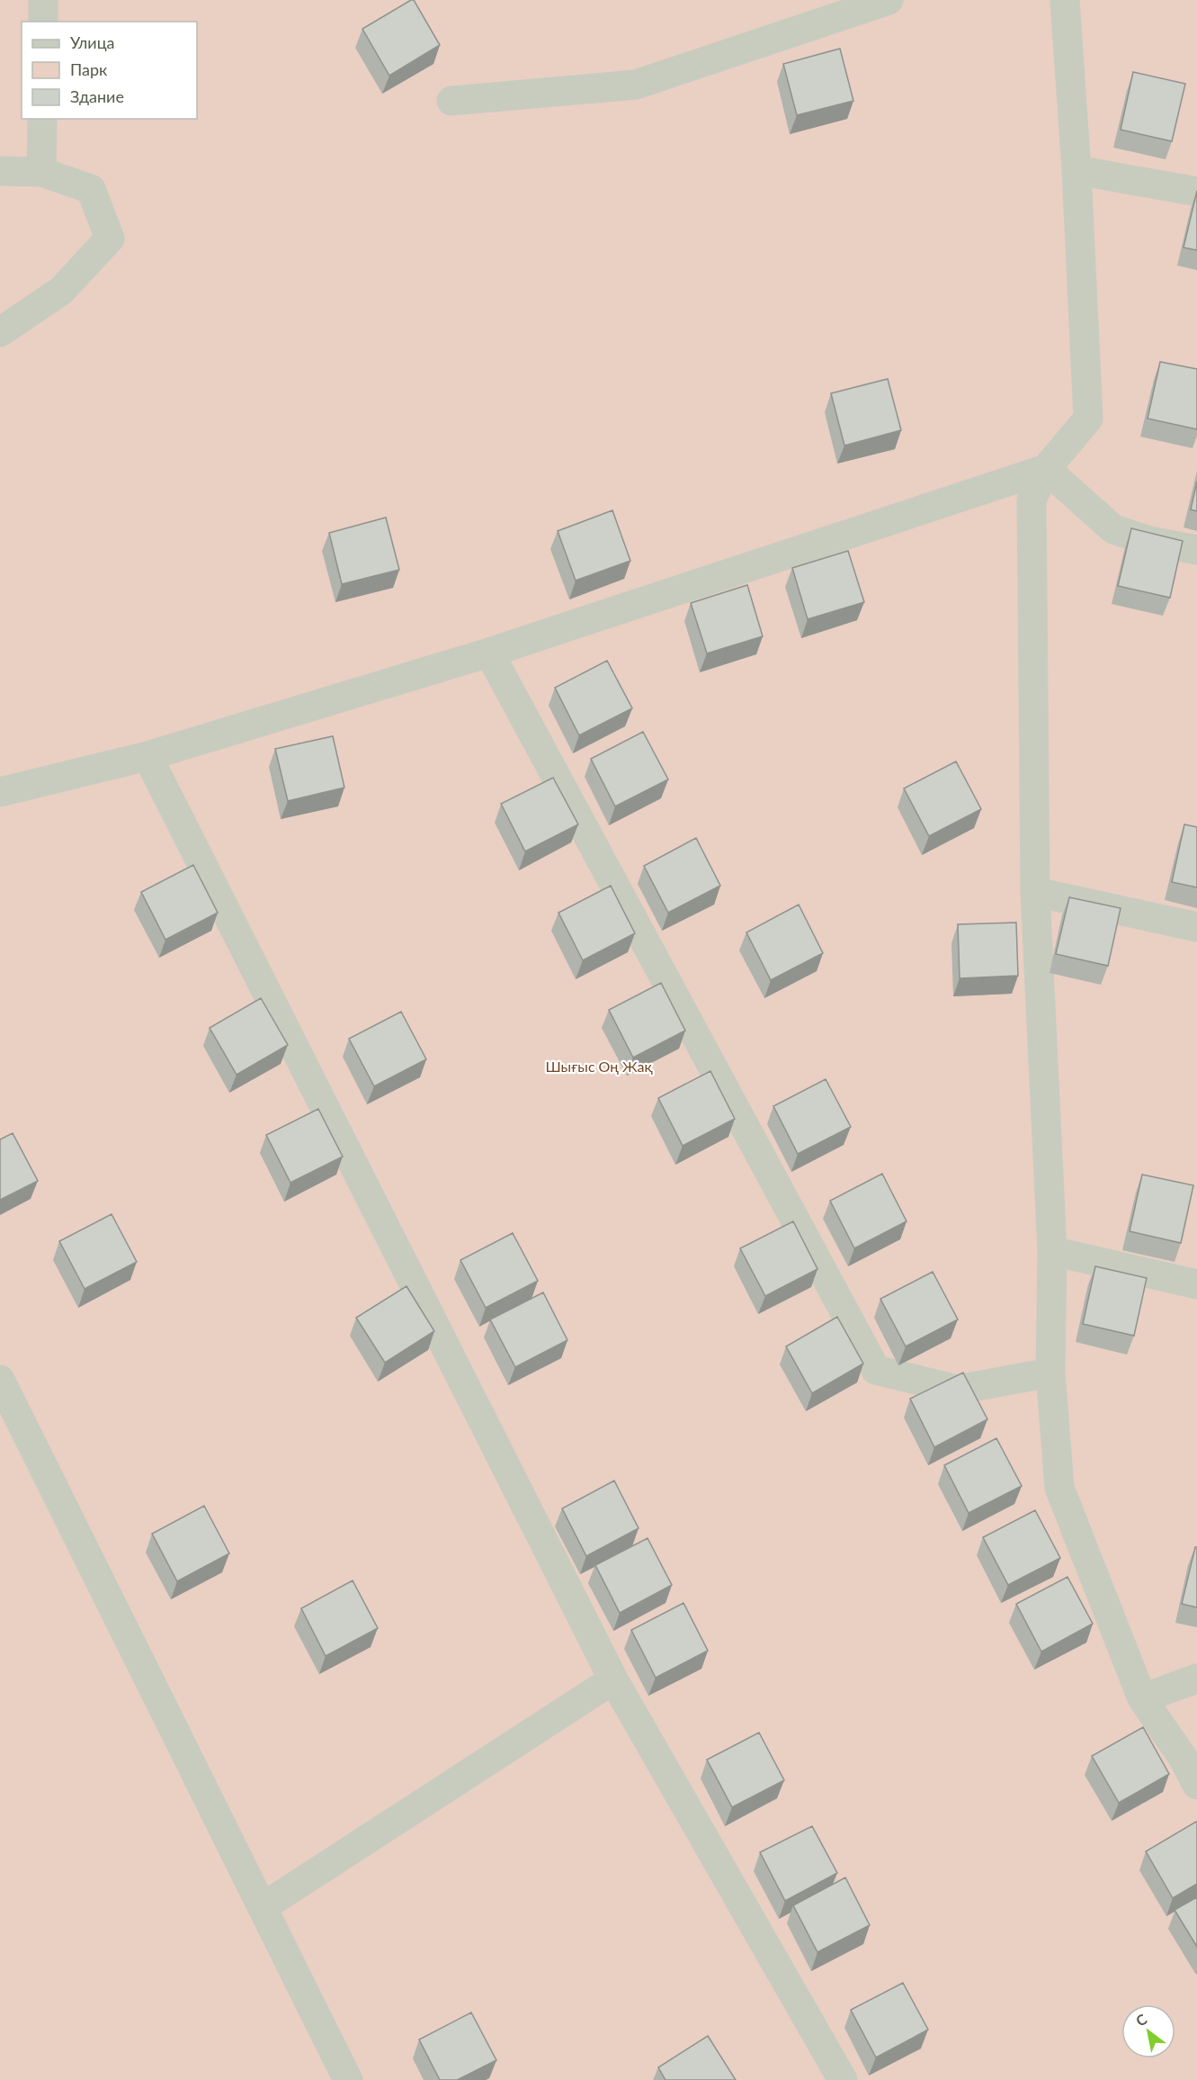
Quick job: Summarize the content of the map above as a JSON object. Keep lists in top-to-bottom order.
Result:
{
  "parks": ["Шығыс Оң Жақ"],
  "legend": ["Улица", "Парк", "Здание"],
  "north": "top left"
}
